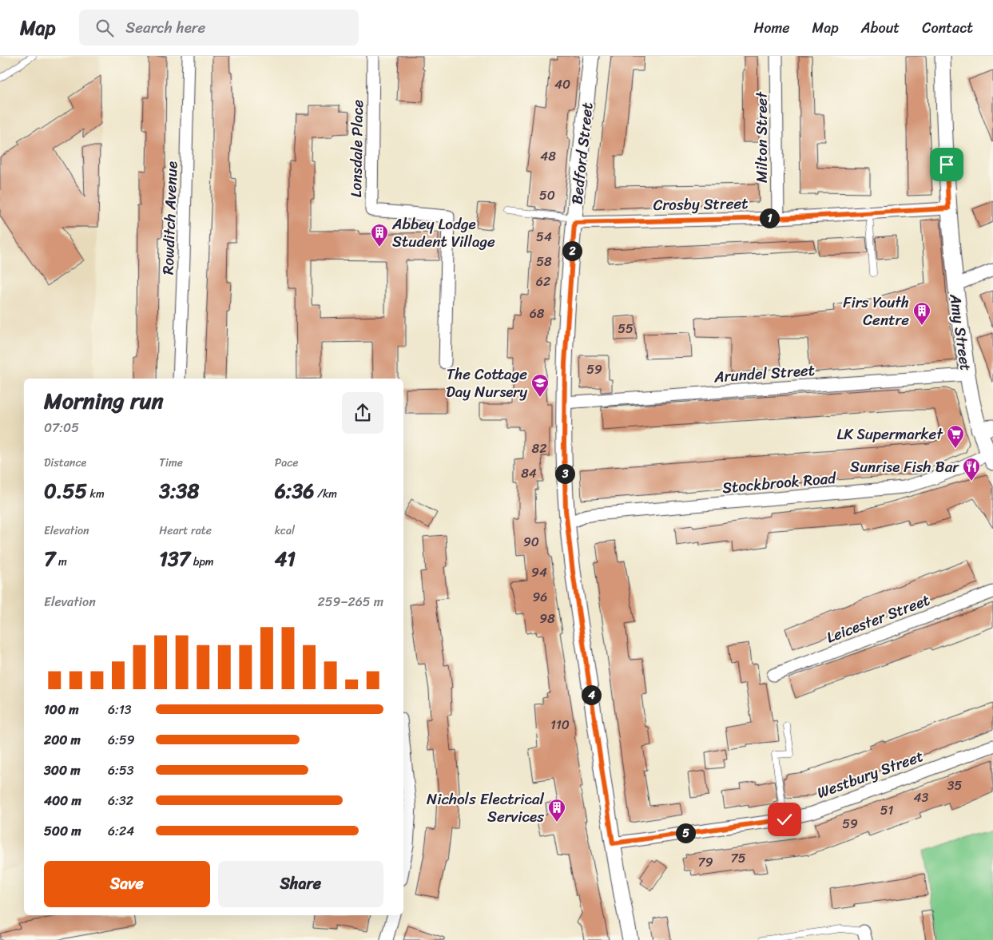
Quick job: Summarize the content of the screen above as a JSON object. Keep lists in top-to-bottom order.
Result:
{
  "streets": {
    "street": [
      "Milton Street",
      "Lonsdale Place",
      "Bedford Street",
      "Crosby Street",
      "Rowditch Avenue",
      "Amy Street",
      "Arundel Street",
      "Stockbrook Road",
      "Leicester Street",
      "Westbury Street"
    ]
  },
  "crossings": [
    ["Milton Street", "Crosby Street"],
    ["Bedford Street", "Crosby Street"],
    ["Bedford Street", "Arundel Street"],
    ["Bedford Street", "Stockbrook Road"],
    ["Bedford Street", "Westbury Street"],
    ["Crosby Street", "Amy Street"],
    ["Amy Street", "Arundel Street"],
    ["Amy Street", "Stockbrook Road"]
  ],
  "places": {
    "building": ["Abbey Lodge Student Village", "Firs Youth Centre", "Nichols Electrical Services"],
    "school or university": ["The Cottage Day Nursery"],
    "supermarket": ["LK Supermarket"],
    "restaurant": ["Sunrise Fish Bar"]
  },
  "house_numbers": [
    "40",
    "48",
    "50",
    "54",
    "58",
    "62",
    "68",
    "55",
    "59",
    "82",
    "84",
    "90",
    "94",
    "96",
    "98",
    "110",
    "35",
    "43",
    "51",
    "59",
    "75",
    "79"
  ],
  "page": {
    "header": "Map",
    "search": "Search here",
    "nav": [
      "Home",
      "Map",
      "About",
      "Contact"
    ],
    "pins": [
      "1",
      "2",
      "3",
      "4",
      "5"
    ],
    "heading": ["Morning run", "07:05"],
    "stats": [
      ["Distance", "0.55 km"],
      ["Time", "3:38"],
      ["Pace", "6:36 /km"],
      ["Elevation", "7 m"],
      ["Heart rate", "137 bpm"],
      ["kcal", "41"]
    ],
    "chart": ["Elevation", "259–265 m"],
    "list": [
      {
        "name": "100 m",
        "note": "6:13"
      },
      {
        "name": "200 m",
        "note": "6:59"
      },
      {
        "name": "300 m",
        "note": "6:53"
      },
      {
        "name": "400 m",
        "note": "6:32"
      },
      {
        "name": "500 m",
        "note": "6:24"
      }
    ],
    "buttons": ["Save", "Share"]
  }
}
